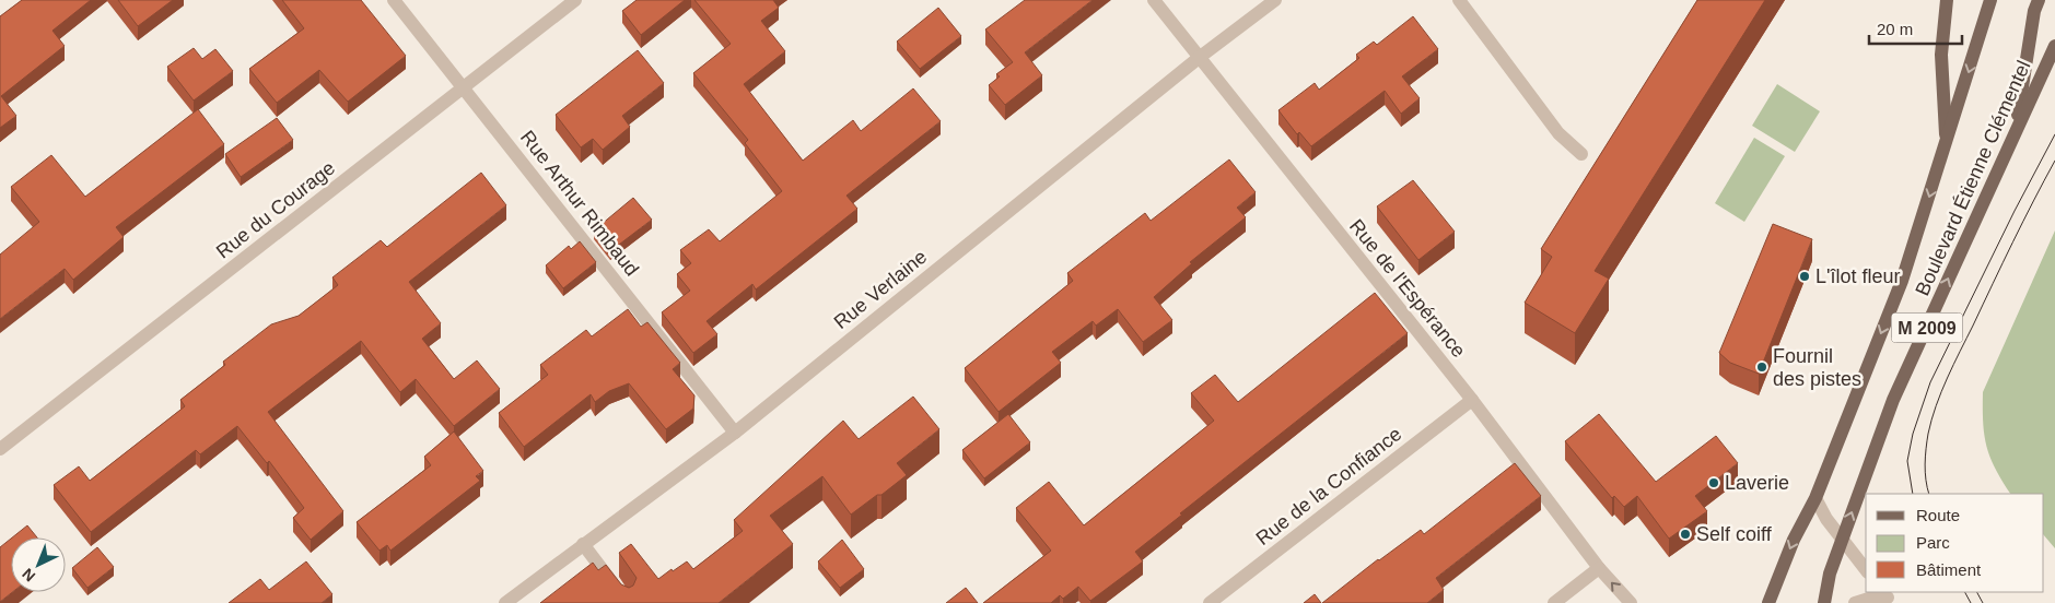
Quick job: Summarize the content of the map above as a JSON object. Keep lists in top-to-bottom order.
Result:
{
  "streets": {
    "main road": ["Boulevard Étienne Clémentel", "M 2009"],
    "street": [
      "Rue Arthur Rimbaud",
      "Rue du Courage",
      "Rue de l'Espérance",
      "Rue Verlaine",
      "Rue de la Confiance"
    ]
  },
  "crossings": [
    ["Boulevard Étienne Clémentel", "M 2009"],
    ["Rue Arthur Rimbaud", "Rue du Courage"],
    ["Rue Arthur Rimbaud", "Rue Verlaine"],
    ["Rue de l'Espérance", "Rue Verlaine"],
    ["Rue de l'Espérance", "Rue de la Confiance"]
  ],
  "places": [
    "L'îlot fleur",
    "Fournil des pistes",
    "Laverie",
    "Self coiff"
  ],
  "legend": ["Route", "Parc", "Bâtiment"],
  "scale_bar": "20 m",
  "north": "bottom left"
}
